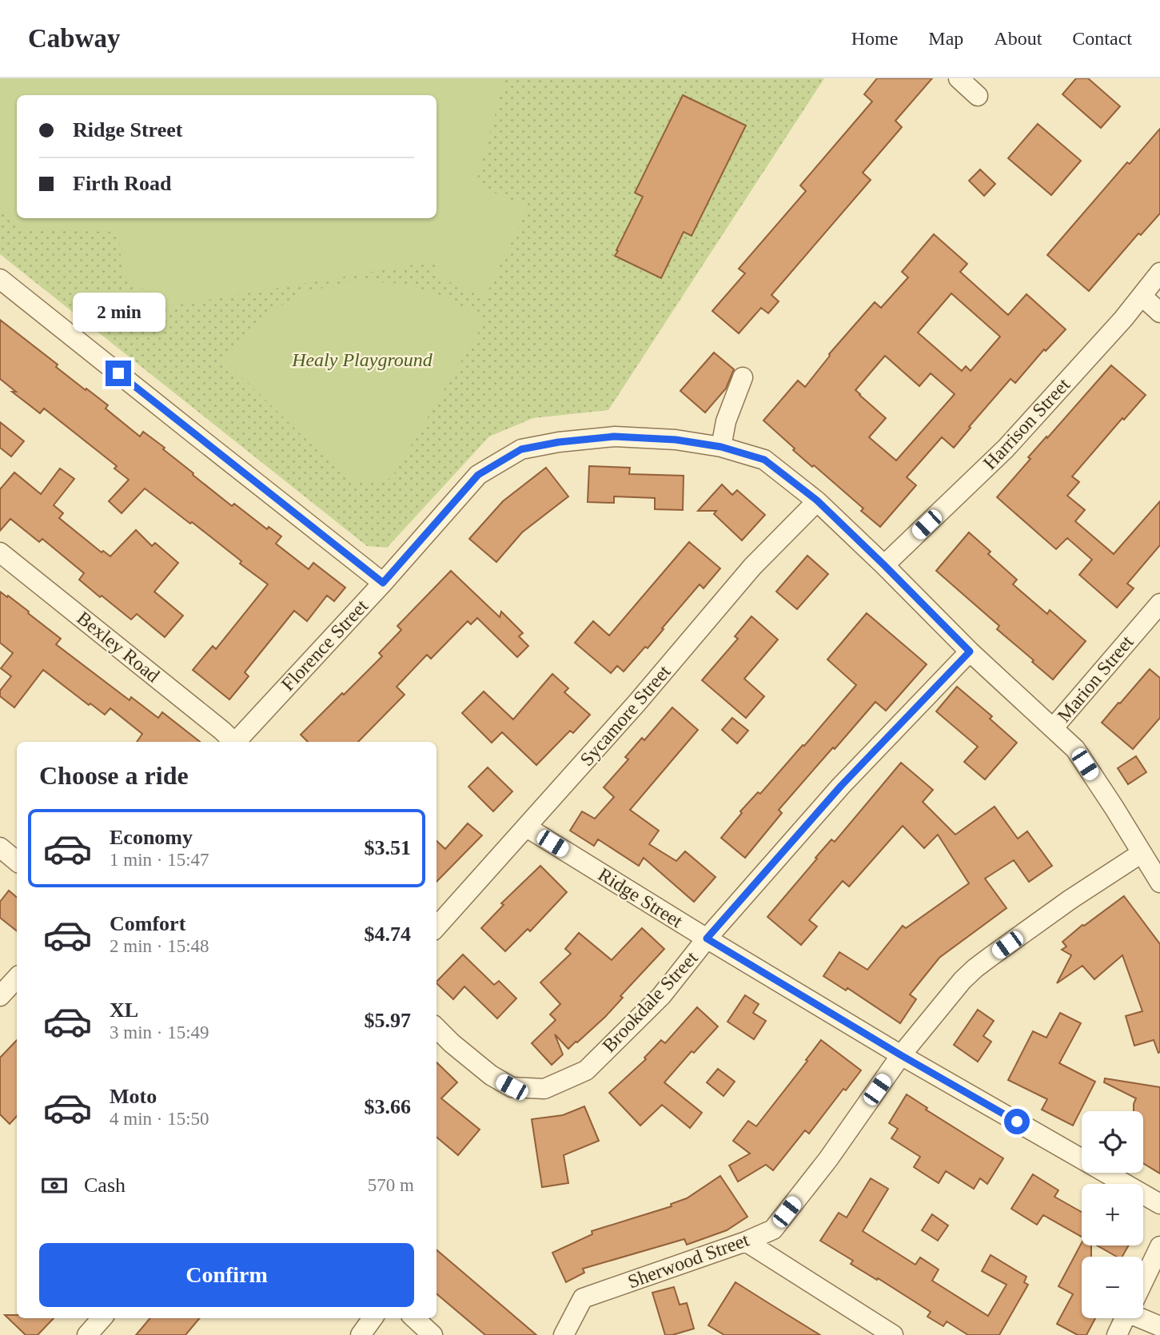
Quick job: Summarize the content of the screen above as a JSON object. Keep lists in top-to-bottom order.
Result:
{
  "streets": {
    "street": [
      "Harrison Street",
      "Florence Street",
      "Bexley Road",
      "Marion Street",
      "Sycamore Street",
      "Ridge Street",
      "Brookdale Street",
      "Sherwood Street"
    ]
  },
  "crossings": [
    ["Harrison Street", "Florence Street"],
    ["Florence Street", "Marion Street"],
    ["Florence Street", "Sycamore Street"],
    ["Florence Street", "Brookdale Street"],
    ["Florence Street", "Sherwood Street"],
    ["Sycamore Street", "Ridge Street"],
    ["Ridge Street", "Brookdale Street"],
    ["Ridge Street", "Sherwood Street"]
  ],
  "parks": ["Healy Playground"],
  "page": {
    "header": "Cabway",
    "nav": [
      "Home",
      "Map",
      "About",
      "Contact"
    ],
    "banner": ["Ridge Street", "Firth Road"],
    "bubble": "2 min",
    "heading": "Choose a ride",
    "list": [
      {
        "name": "Economy",
        "note": "1 min · 15:47",
        "value": "$3.51"
      },
      {
        "name": "Comfort",
        "note": "2 min · 15:48",
        "value": "$4.74"
      },
      {
        "name": "XL",
        "note": "3 min · 15:49",
        "value": "$5.97"
      },
      {
        "name": "Moto",
        "note": "4 min · 15:50",
        "value": "$3.66"
      }
    ],
    "map_buttons": ["+", "−"],
    "pay": ["Cash", "570 m"],
    "buttons": "Confirm"
  }
}
